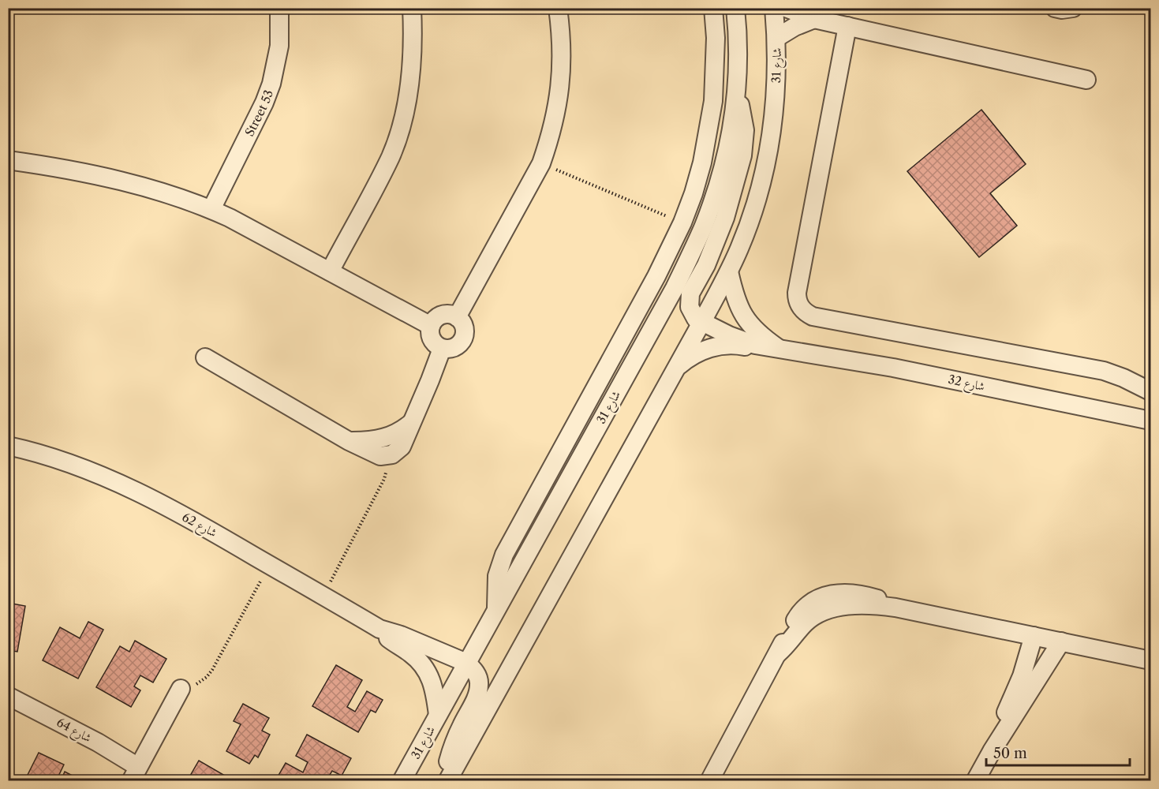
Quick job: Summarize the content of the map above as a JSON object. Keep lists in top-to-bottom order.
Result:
{
  "streets": {
    "street": [
      "شارع 31",
      "Street 53",
      "شارع 32",
      "شارع 62",
      "شارع 64"
    ]
  },
  "crossings": [
    ["شارع 31", "شارع 32"],
    ["شارع 31", "شارع 62"]
  ],
  "scale_bar": "50 m"
}
